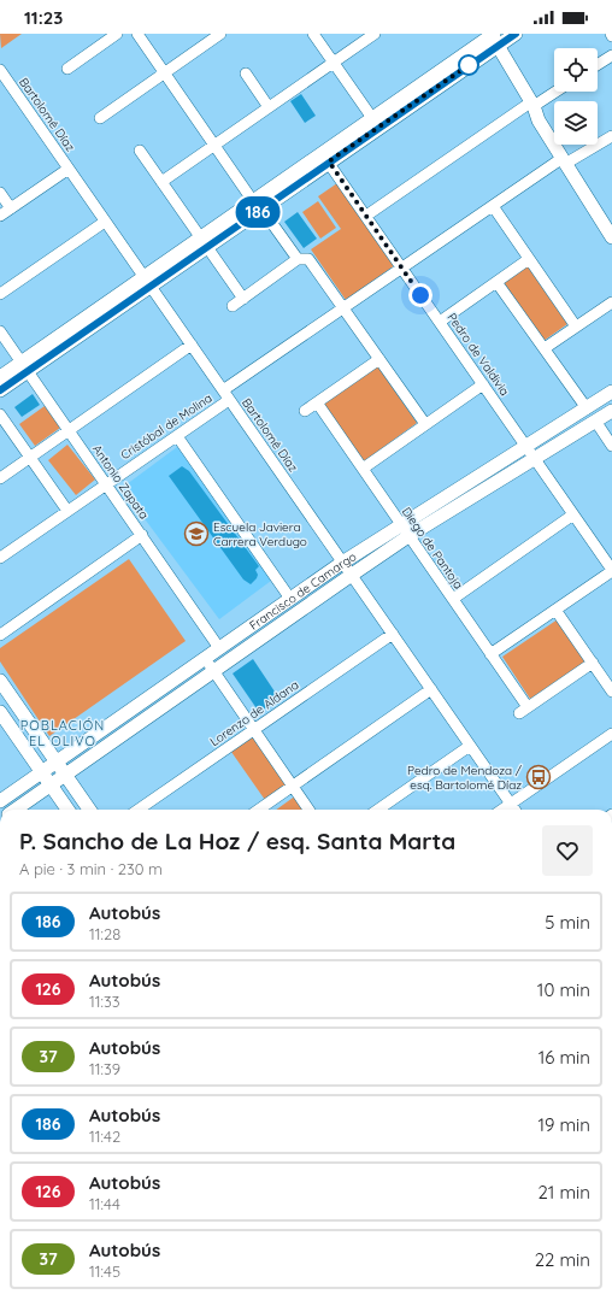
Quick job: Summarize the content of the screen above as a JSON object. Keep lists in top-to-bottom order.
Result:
{
  "streets": {
    "street": [
      "Bartolomé Díaz",
      "Pedro de Valdivia",
      "Cristóbal de Molina",
      "Antonio Zapata",
      "Diego de Pantoja",
      "Francisco de Camargo",
      "Lorenzo de Aldana"
    ]
  },
  "crossings": [
    ["Bartolomé Díaz", "Cristóbal de Molina"],
    ["Bartolomé Díaz", "Francisco de Camargo"],
    ["Bartolomé Díaz", "Lorenzo de Aldana"],
    ["Pedro de Valdivia", "Cristóbal de Molina"],
    ["Pedro de Valdivia", "Francisco de Camargo"],
    ["Cristóbal de Molina", "Antonio Zapata"],
    ["Antonio Zapata", "Francisco de Camargo"],
    ["Diego de Pantoja", "Francisco de Camargo"]
  ],
  "districts": ["POBLACIÓN EL OLIVO"],
  "places": {
    "school or university": ["Escuela Javiera Carrera Verdugo"],
    "bus stop": ["Pedro de Mendoza / esq. Bartolomé Díaz"]
  },
  "lines": ["bus line 186"],
  "page": {
    "status": "11:23",
    "on_map": "186",
    "heading": ["P. Sancho de La Hoz / esq. Santa Marta", "A pie · 3 min · 230 m"],
    "list": [
      {
        "mark": "186",
        "name": "Autobús",
        "note": "11:28",
        "value": "5 min"
      },
      {
        "mark": "126",
        "name": "Autobús",
        "note": "11:33",
        "value": "10 min"
      },
      {
        "mark": "37",
        "name": "Autobús",
        "note": "11:39",
        "value": "16 min"
      },
      {
        "mark": "186",
        "name": "Autobús",
        "note": "11:42",
        "value": "19 min"
      },
      {
        "mark": "126",
        "name": "Autobús",
        "note": "11:44",
        "value": "21 min"
      },
      {
        "mark": "37",
        "name": "Autobús",
        "note": "11:45",
        "value": "22 min"
      }
    ]
  }
}
